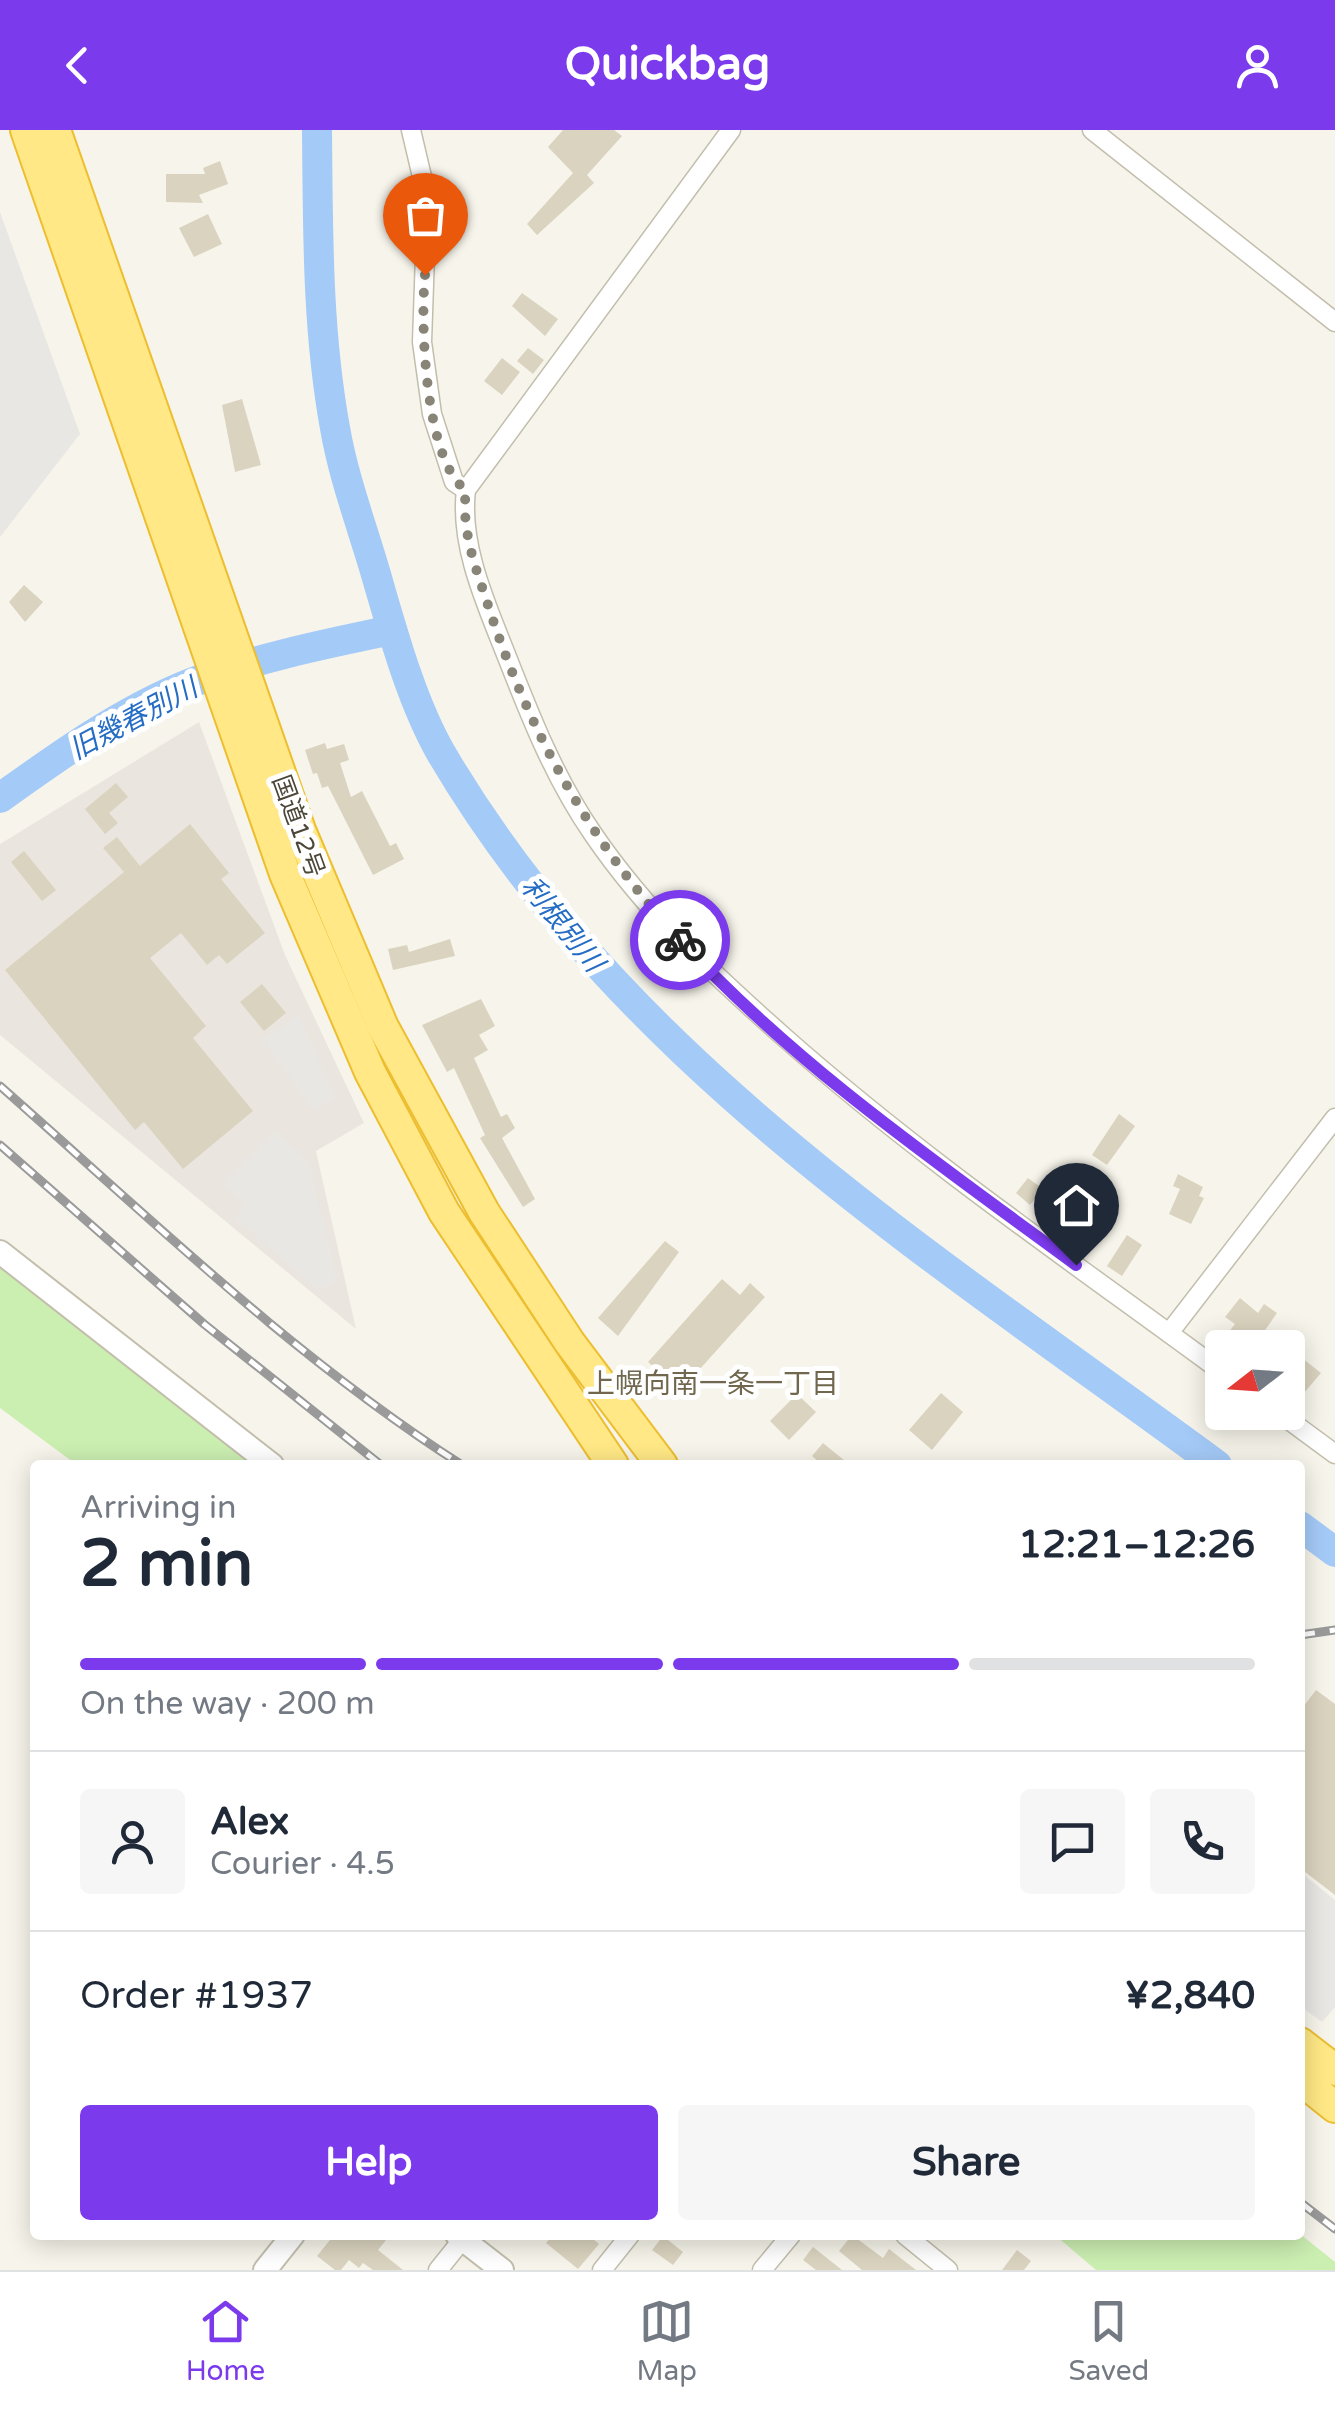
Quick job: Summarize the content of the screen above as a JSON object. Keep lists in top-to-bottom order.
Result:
{
  "streets": {
    "highway": ["国道12号"]
  },
  "districts": ["上幌向南一条一丁目"],
  "water": ["旧幾春別川", "利根別川"],
  "north": "left",
  "page": {
    "header": "Quickbag",
    "heading": ["2 min", "Arriving in", "12:21–12:26"],
    "panel": [
      "Alex",
      "Courier · 4.5",
      "Order #1937",
      "¥2,840"
    ],
    "bar": "On the way · 200 m",
    "buttons": ["Help", "Share"],
    "tabs": ["Home", "Map", "Saved"]
  }
}
